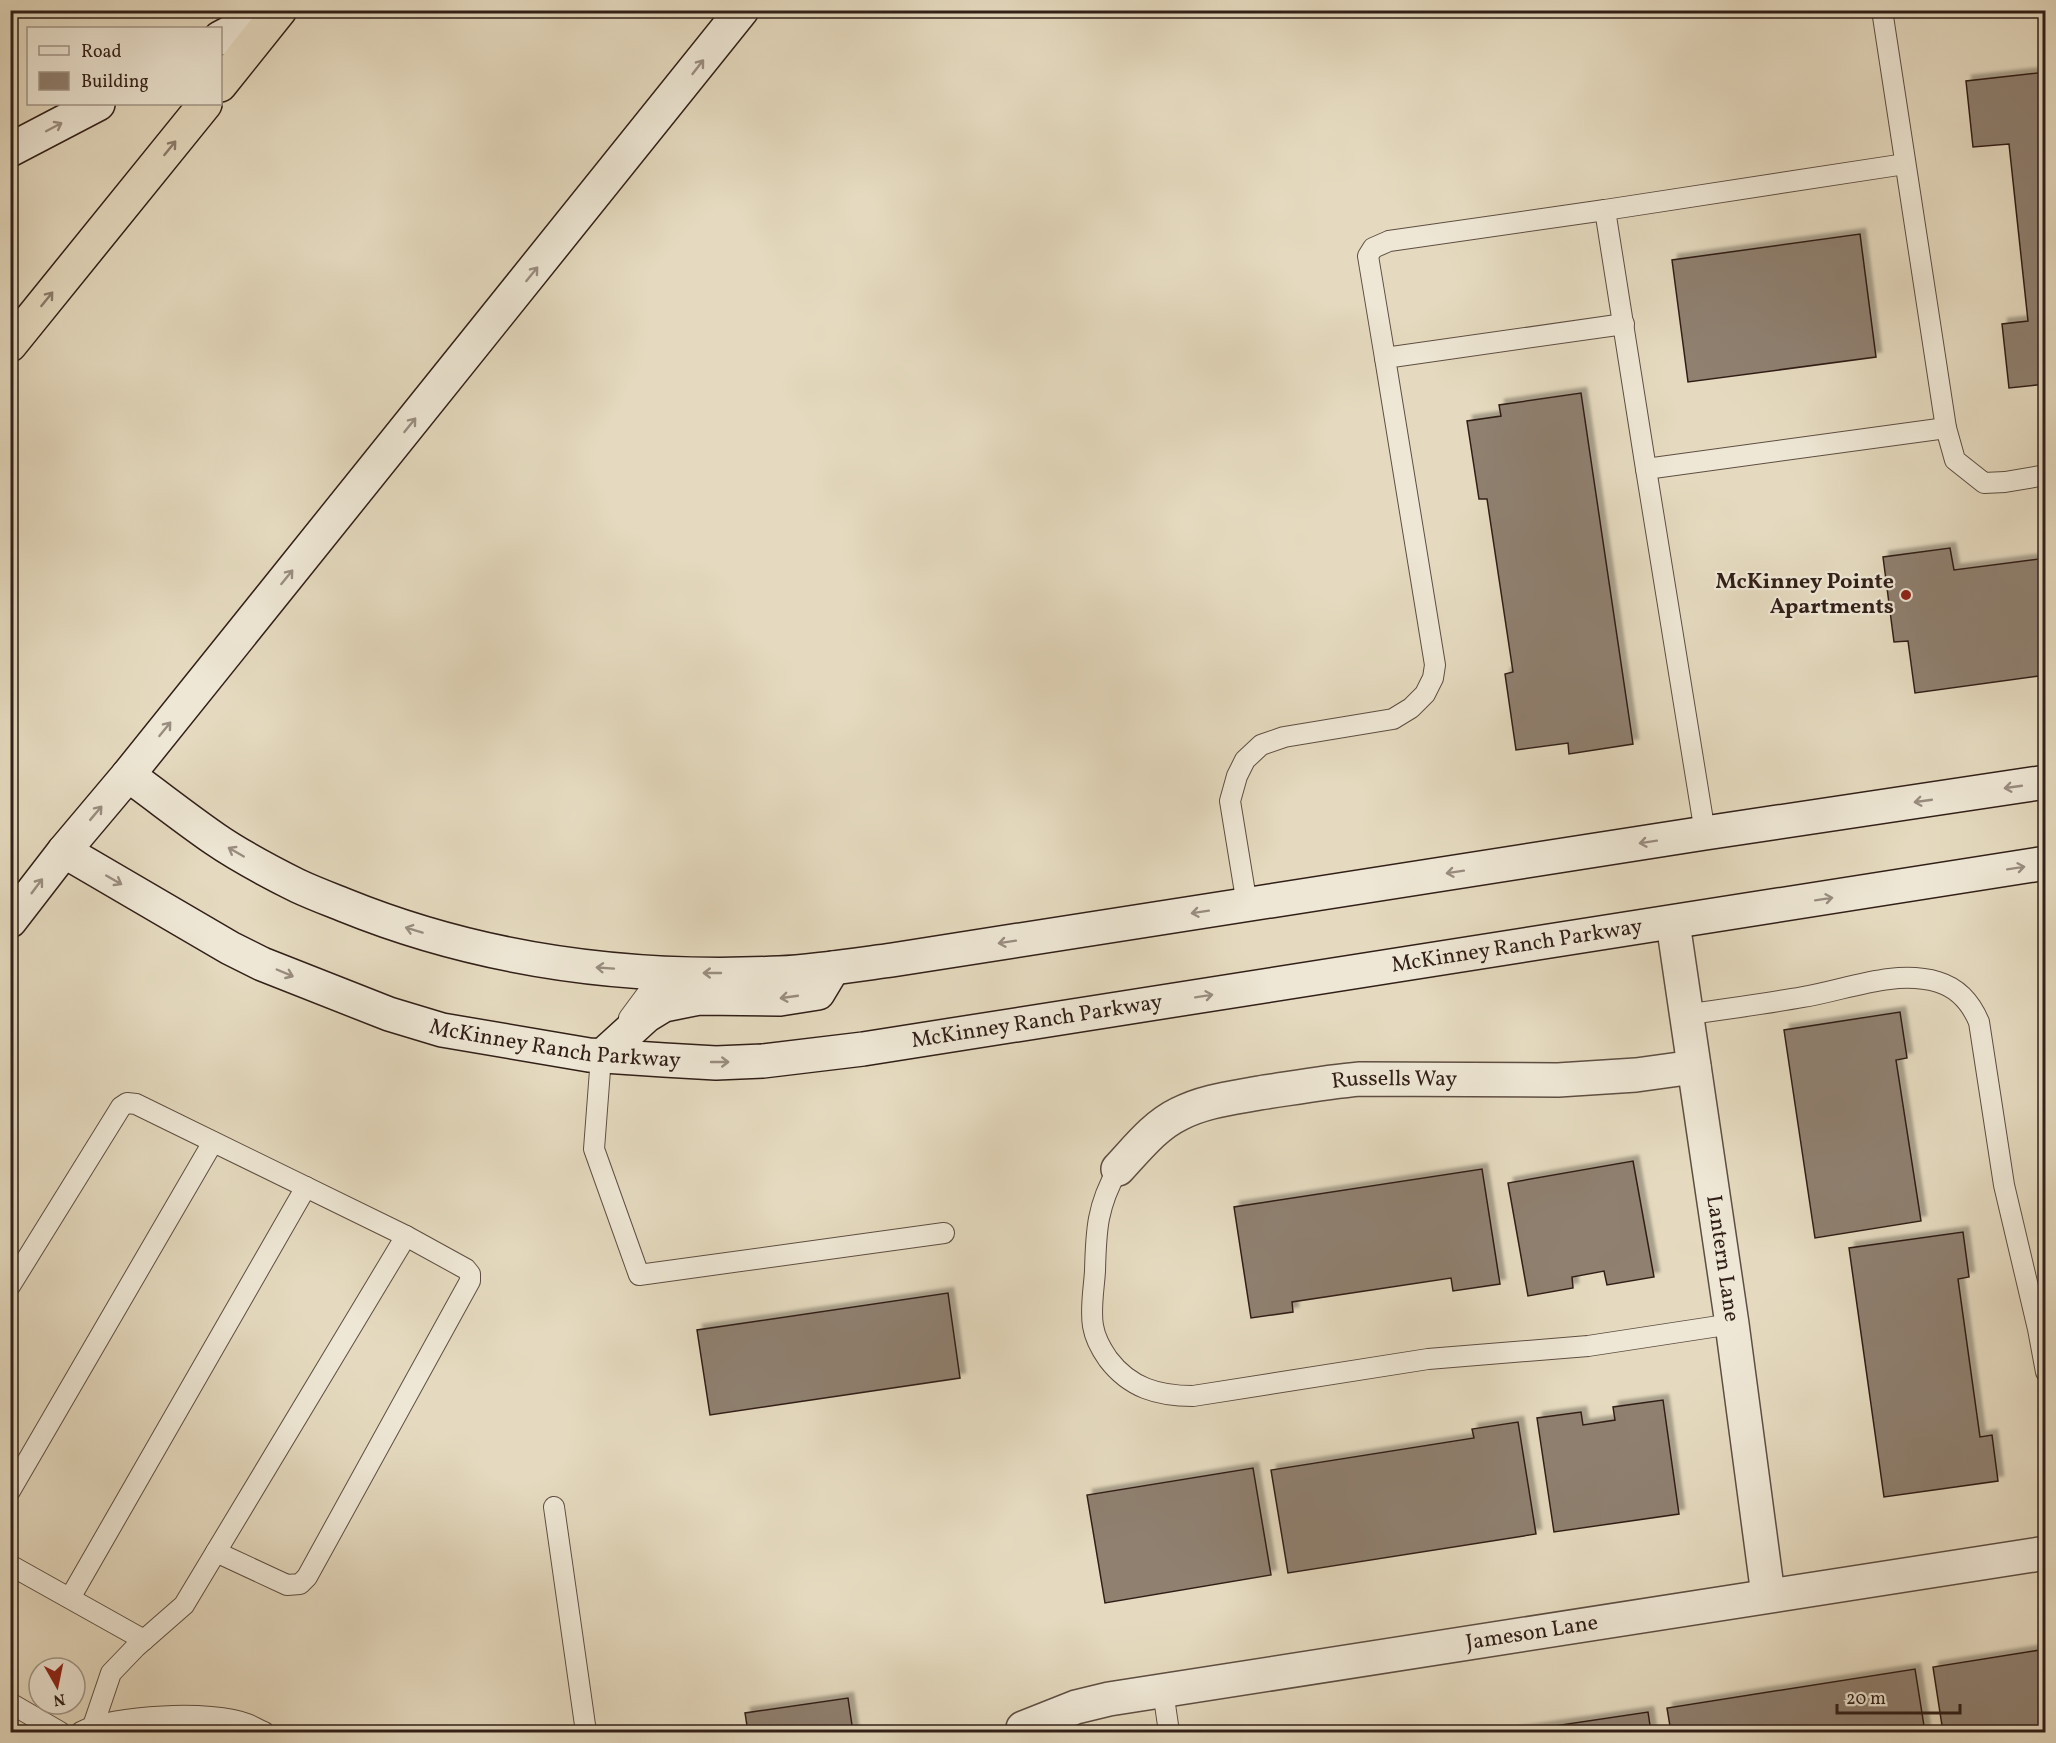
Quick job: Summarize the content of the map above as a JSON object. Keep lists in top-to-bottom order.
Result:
{
  "streets": {
    "main road": [
      "McKinney Ranch Parkway",
      "Russells Way",
      "Lantern Lane",
      "Jameson Lane"
    ]
  },
  "crossings": [
    ["McKinney Ranch Parkway", "Lantern Lane"],
    ["Russells Way", "Lantern Lane"],
    ["Lantern Lane", "Jameson Lane"]
  ],
  "places": ["McKinney Pointe Apartments"],
  "legend": ["Road", "Building"],
  "scale_bar": "20 m",
  "north": "bottom"
}
